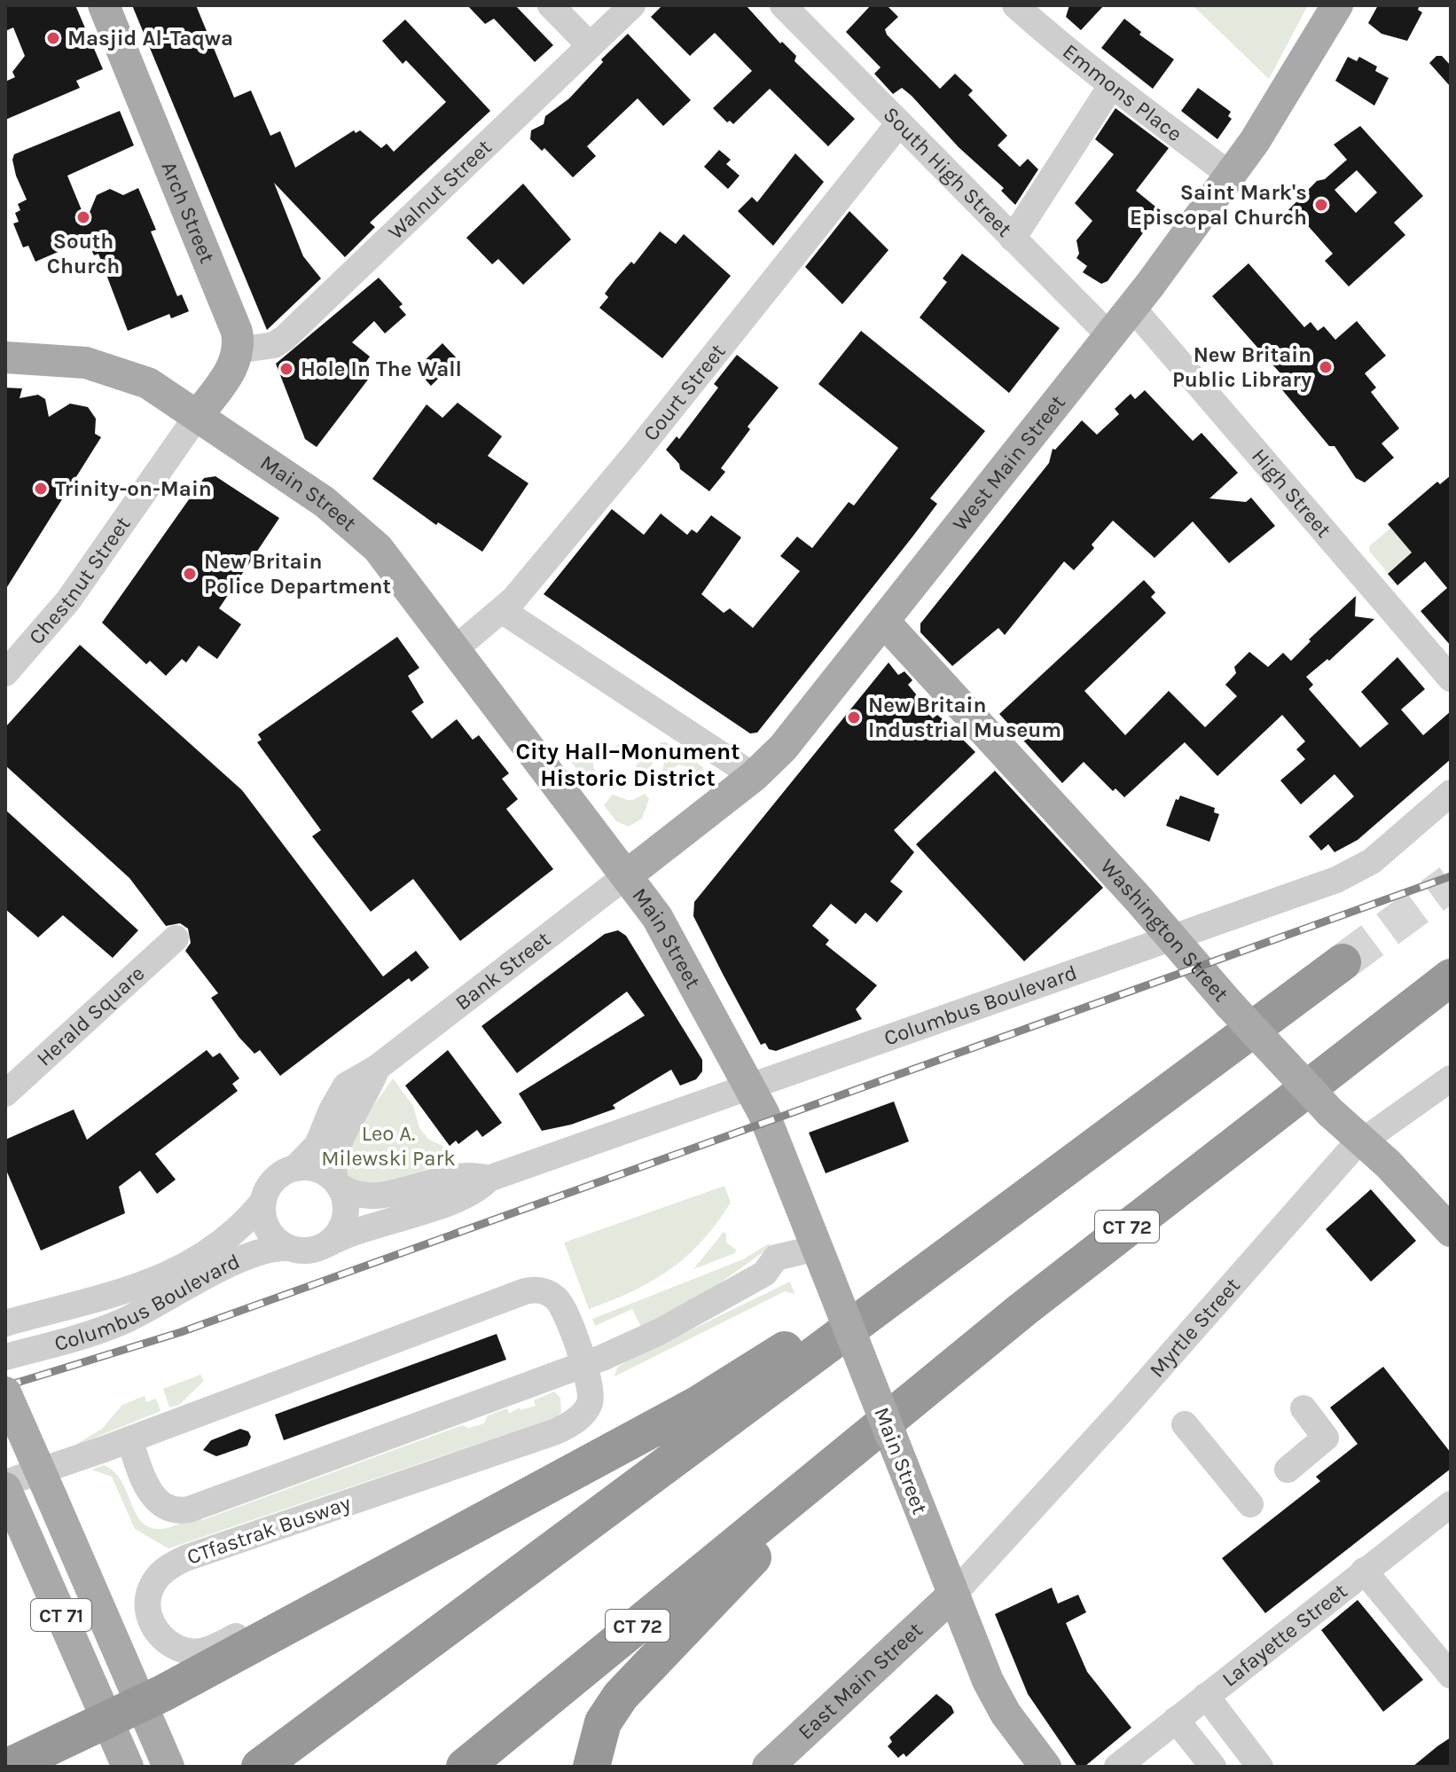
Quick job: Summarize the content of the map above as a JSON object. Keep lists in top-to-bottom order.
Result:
{
  "streets": {
    "highway": ["CT 72"],
    "main road": [
      "Arch Street",
      "West Main Street",
      "Main Street",
      "Washington Street",
      "CT 71",
      "East Main Street"
    ],
    "street": [
      "Emmons Place",
      "South High Street",
      "Walnut Street",
      "Court Street",
      "High Street",
      "Chestnut Street",
      "Bank Street",
      "Columbus Boulevard",
      "Herald Square",
      "Myrtle Street",
      "CTfastrak Busway",
      "Lafayette Street"
    ]
  },
  "crossings": [
    ["Emmons Place", "West Main Street"],
    ["South High Street", "Court Street"],
    ["South High Street", "West Main Street"],
    ["Walnut Street", "Arch Street"],
    ["Court Street", "Main Street"],
    ["West Main Street", "Main Street"],
    ["West Main Street", "High Street"],
    ["West Main Street", "Washington Street"],
    ["West Main Street", "Bank Street"],
    ["Main Street", "Chestnut Street"],
    ["Main Street", "Bank Street"],
    ["Main Street", "Columbus Boulevard"],
    ["Main Street", "Myrtle Street"],
    ["Main Street", "East Main Street"],
    ["Washington Street", "Columbus Boulevard"],
    ["Washington Street", "Myrtle Street"],
    ["Bank Street", "Columbus Boulevard"],
    ["Myrtle Street", "East Main Street"],
    ["CTfastrak Busway", "CT 71"]
  ],
  "districts": ["City Hall–Monument Historic District"],
  "parks": ["Leo A. Milewski Park"],
  "places": [
    "Masjid Al-Taqwa",
    "Saint Mark's Episcopal Church",
    "South Church",
    "New Britain Public Library",
    "Hole In The Wall",
    "Trinity-on-Main",
    "New Britain Police Department",
    "New Britain Industrial Museum"
  ]
}
